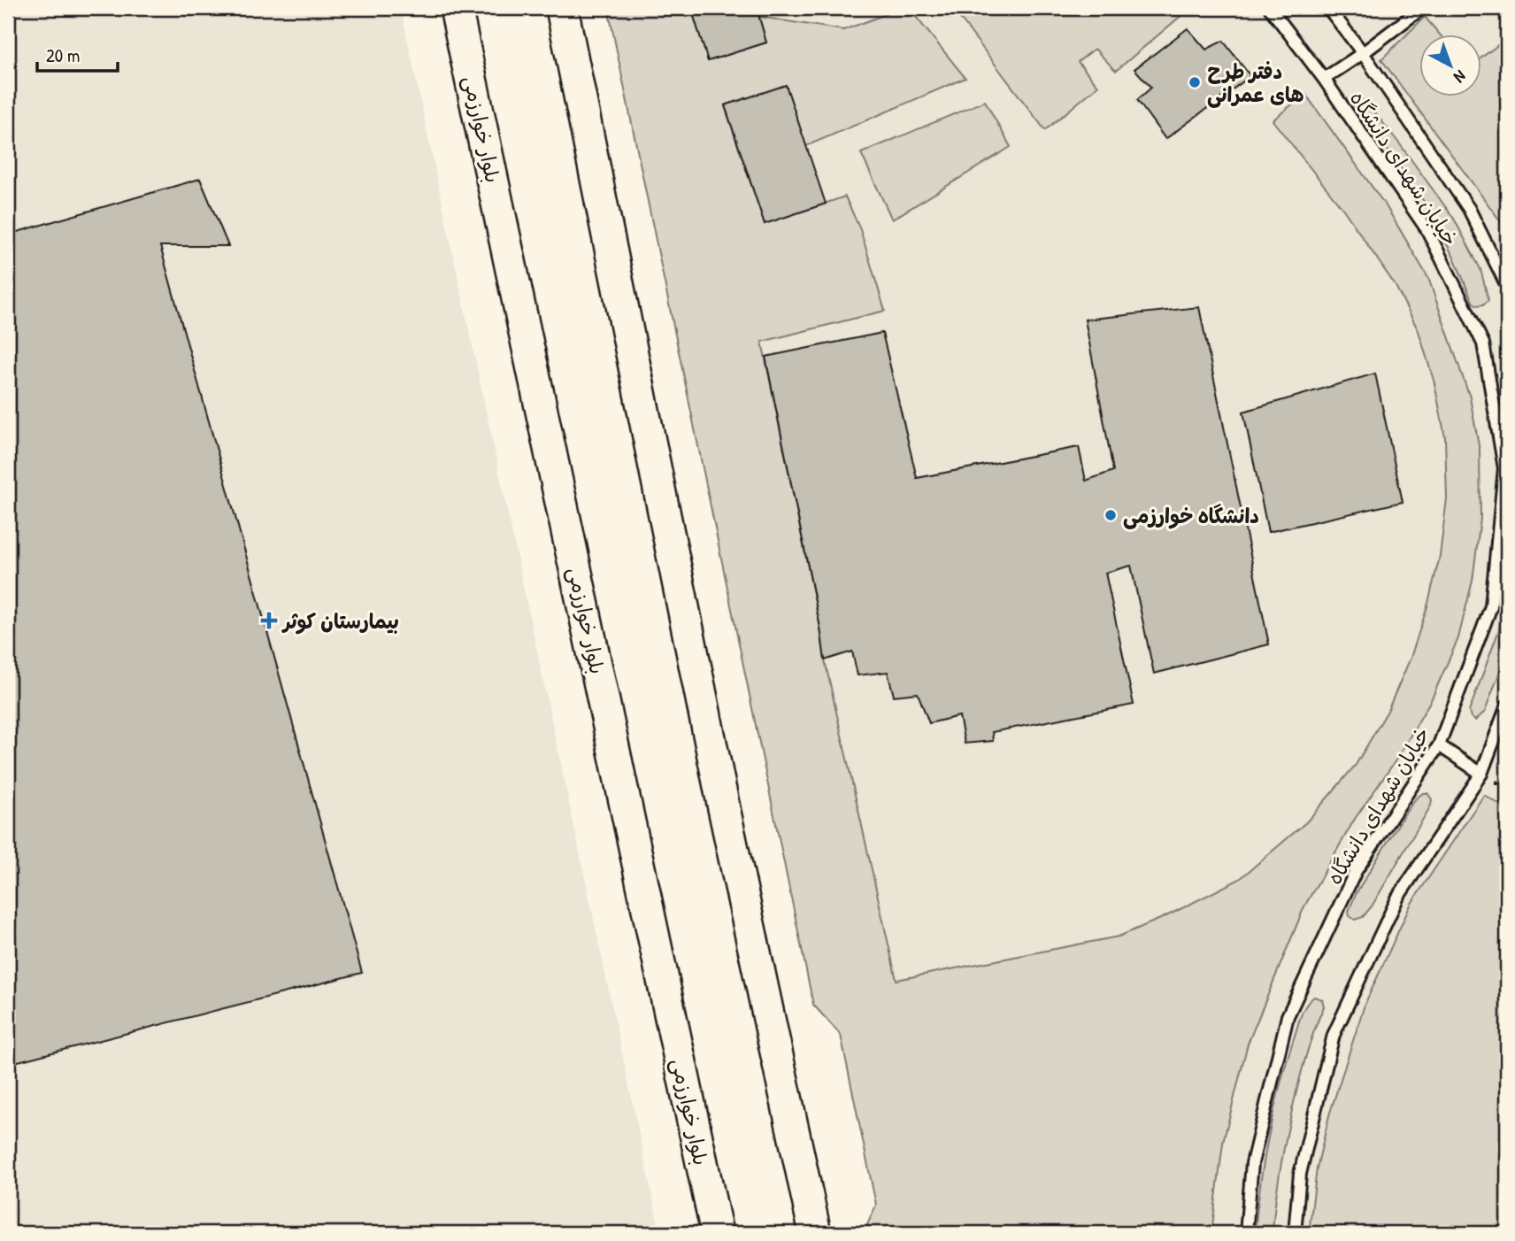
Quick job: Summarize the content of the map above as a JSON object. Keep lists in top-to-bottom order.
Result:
{
  "streets": {
    "main road": ["بلوار خوارزمی"],
    "lane": ["خیابان شهدای دانشگاه"]
  },
  "places": {
    "other": ["دفتر طرح های عمرانی", "دانشگاه خوارزمی"],
    "health": ["بیمارستان کوثر"]
  },
  "scale_bar": "20 m",
  "north": "bottom right"
}
